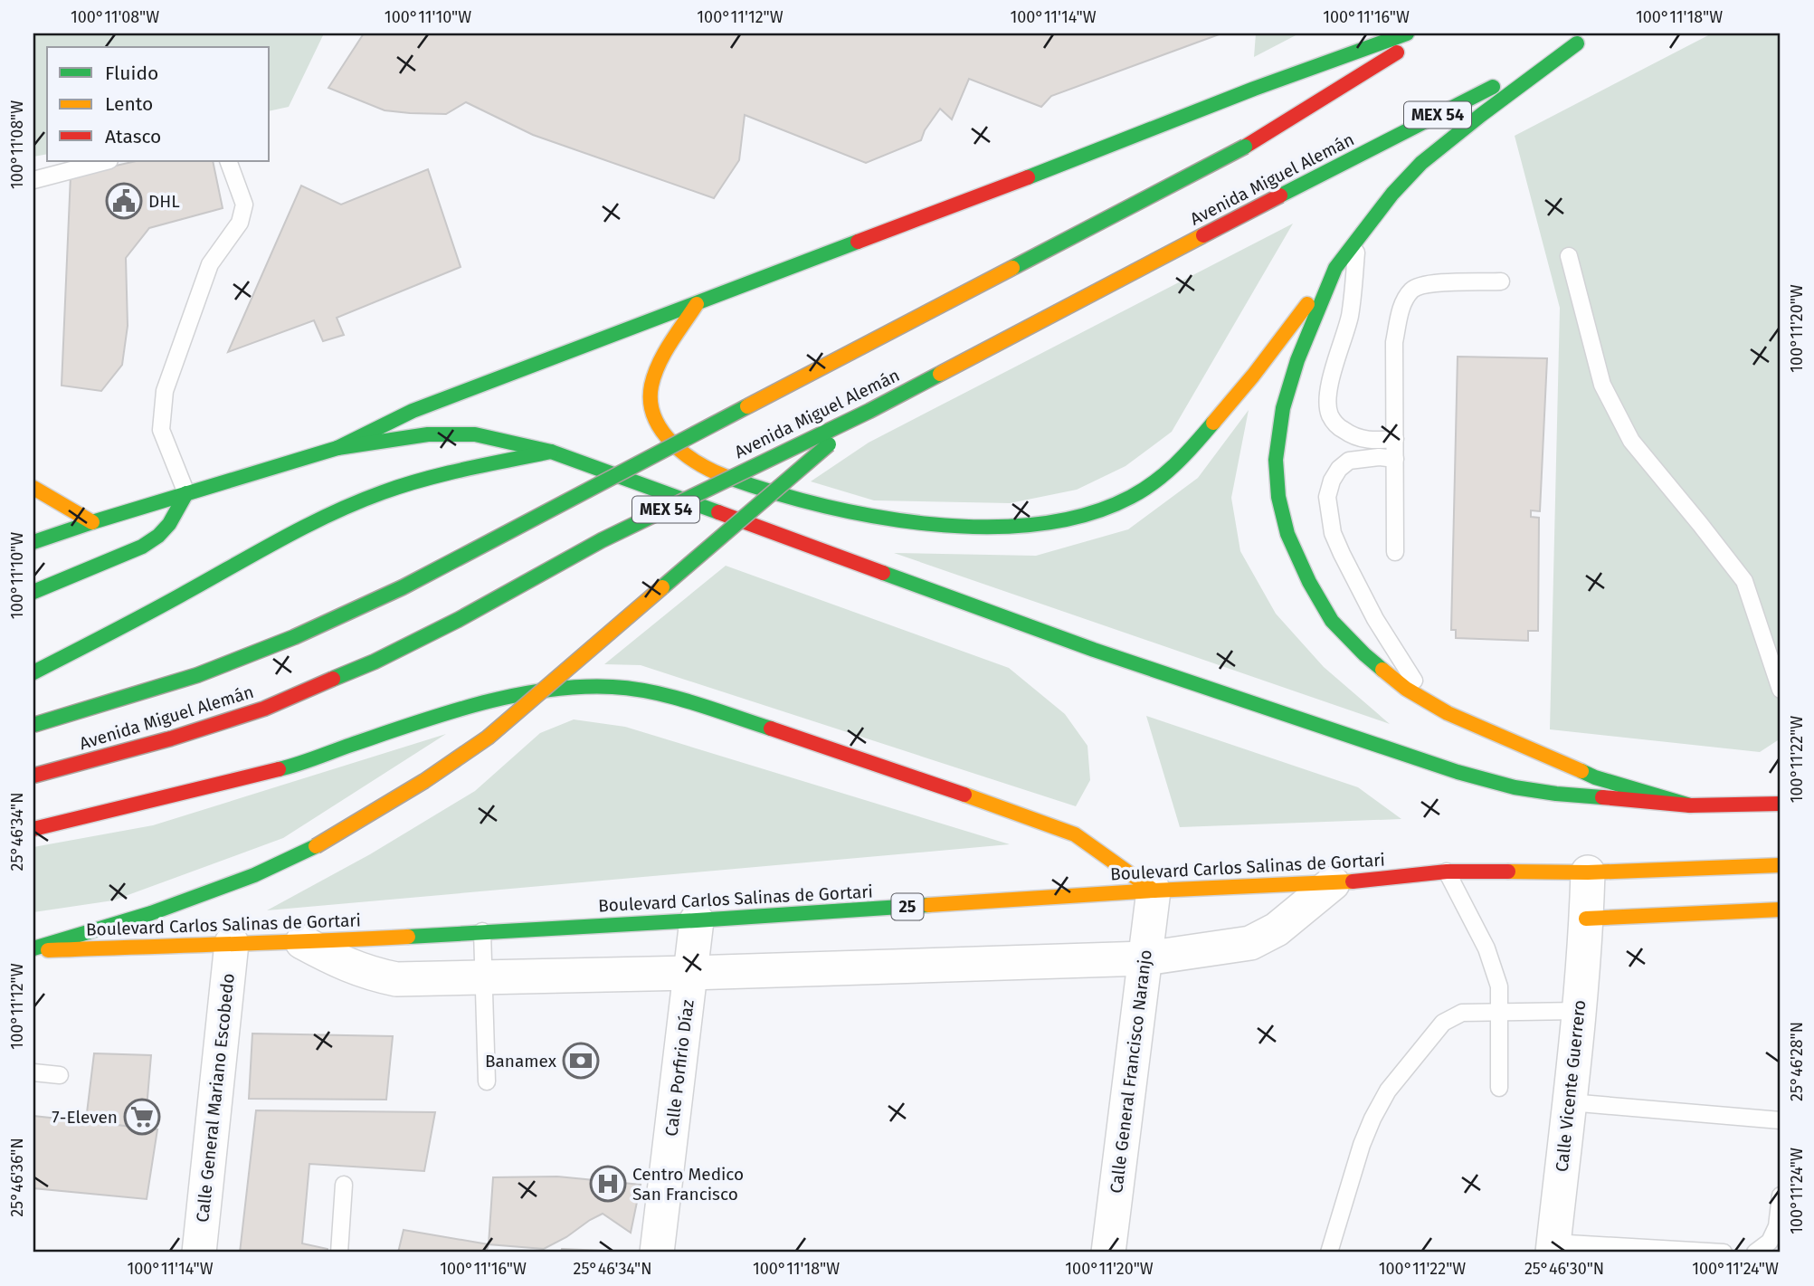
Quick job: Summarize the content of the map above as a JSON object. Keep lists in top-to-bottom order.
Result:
{
  "streets": {
    "main road": [
      "MEX 54",
      "Avenida Miguel Alemán",
      "Boulevard Carlos Salinas de Gortari",
      "25"
    ],
    "street": [
      "Calle Porfirio Díaz",
      "Calle General Francisco Naranjo",
      "Calle Vicente Guerrero",
      "Calle General Mariano Escobedo"
    ]
  },
  "crossings": [
    ["Boulevard Carlos Salinas de Gortari", "Calle Porfirio Díaz"],
    ["Boulevard Carlos Salinas de Gortari", "Calle General Francisco Naranjo"],
    ["Boulevard Carlos Salinas de Gortari", "Calle Vicente Guerrero"],
    ["Boulevard Carlos Salinas de Gortari", "Calle General Mariano Escobedo"]
  ],
  "places": {
    "public building": ["DHL"],
    "bank": ["Banamex"],
    "supermarket": ["7-Eleven"],
    "hospital": ["Centro Medico San Francisco"]
  },
  "legend": ["Fluido", "Lento", "Atasco"],
  "coordinates": [
    "100°11'08\"W",
    "100°11'10\"W",
    "100°11'12\"W",
    "100°11'14\"W",
    "100°11'16\"W",
    "100°11'18\"W",
    "100°11'20\"W",
    "100°11'22\"W",
    "25°46'34\"N",
    "25°46'28\"N",
    "25°46'36\"N",
    "100°11'24\"W",
    "25°46'30\"N"
  ]
}
